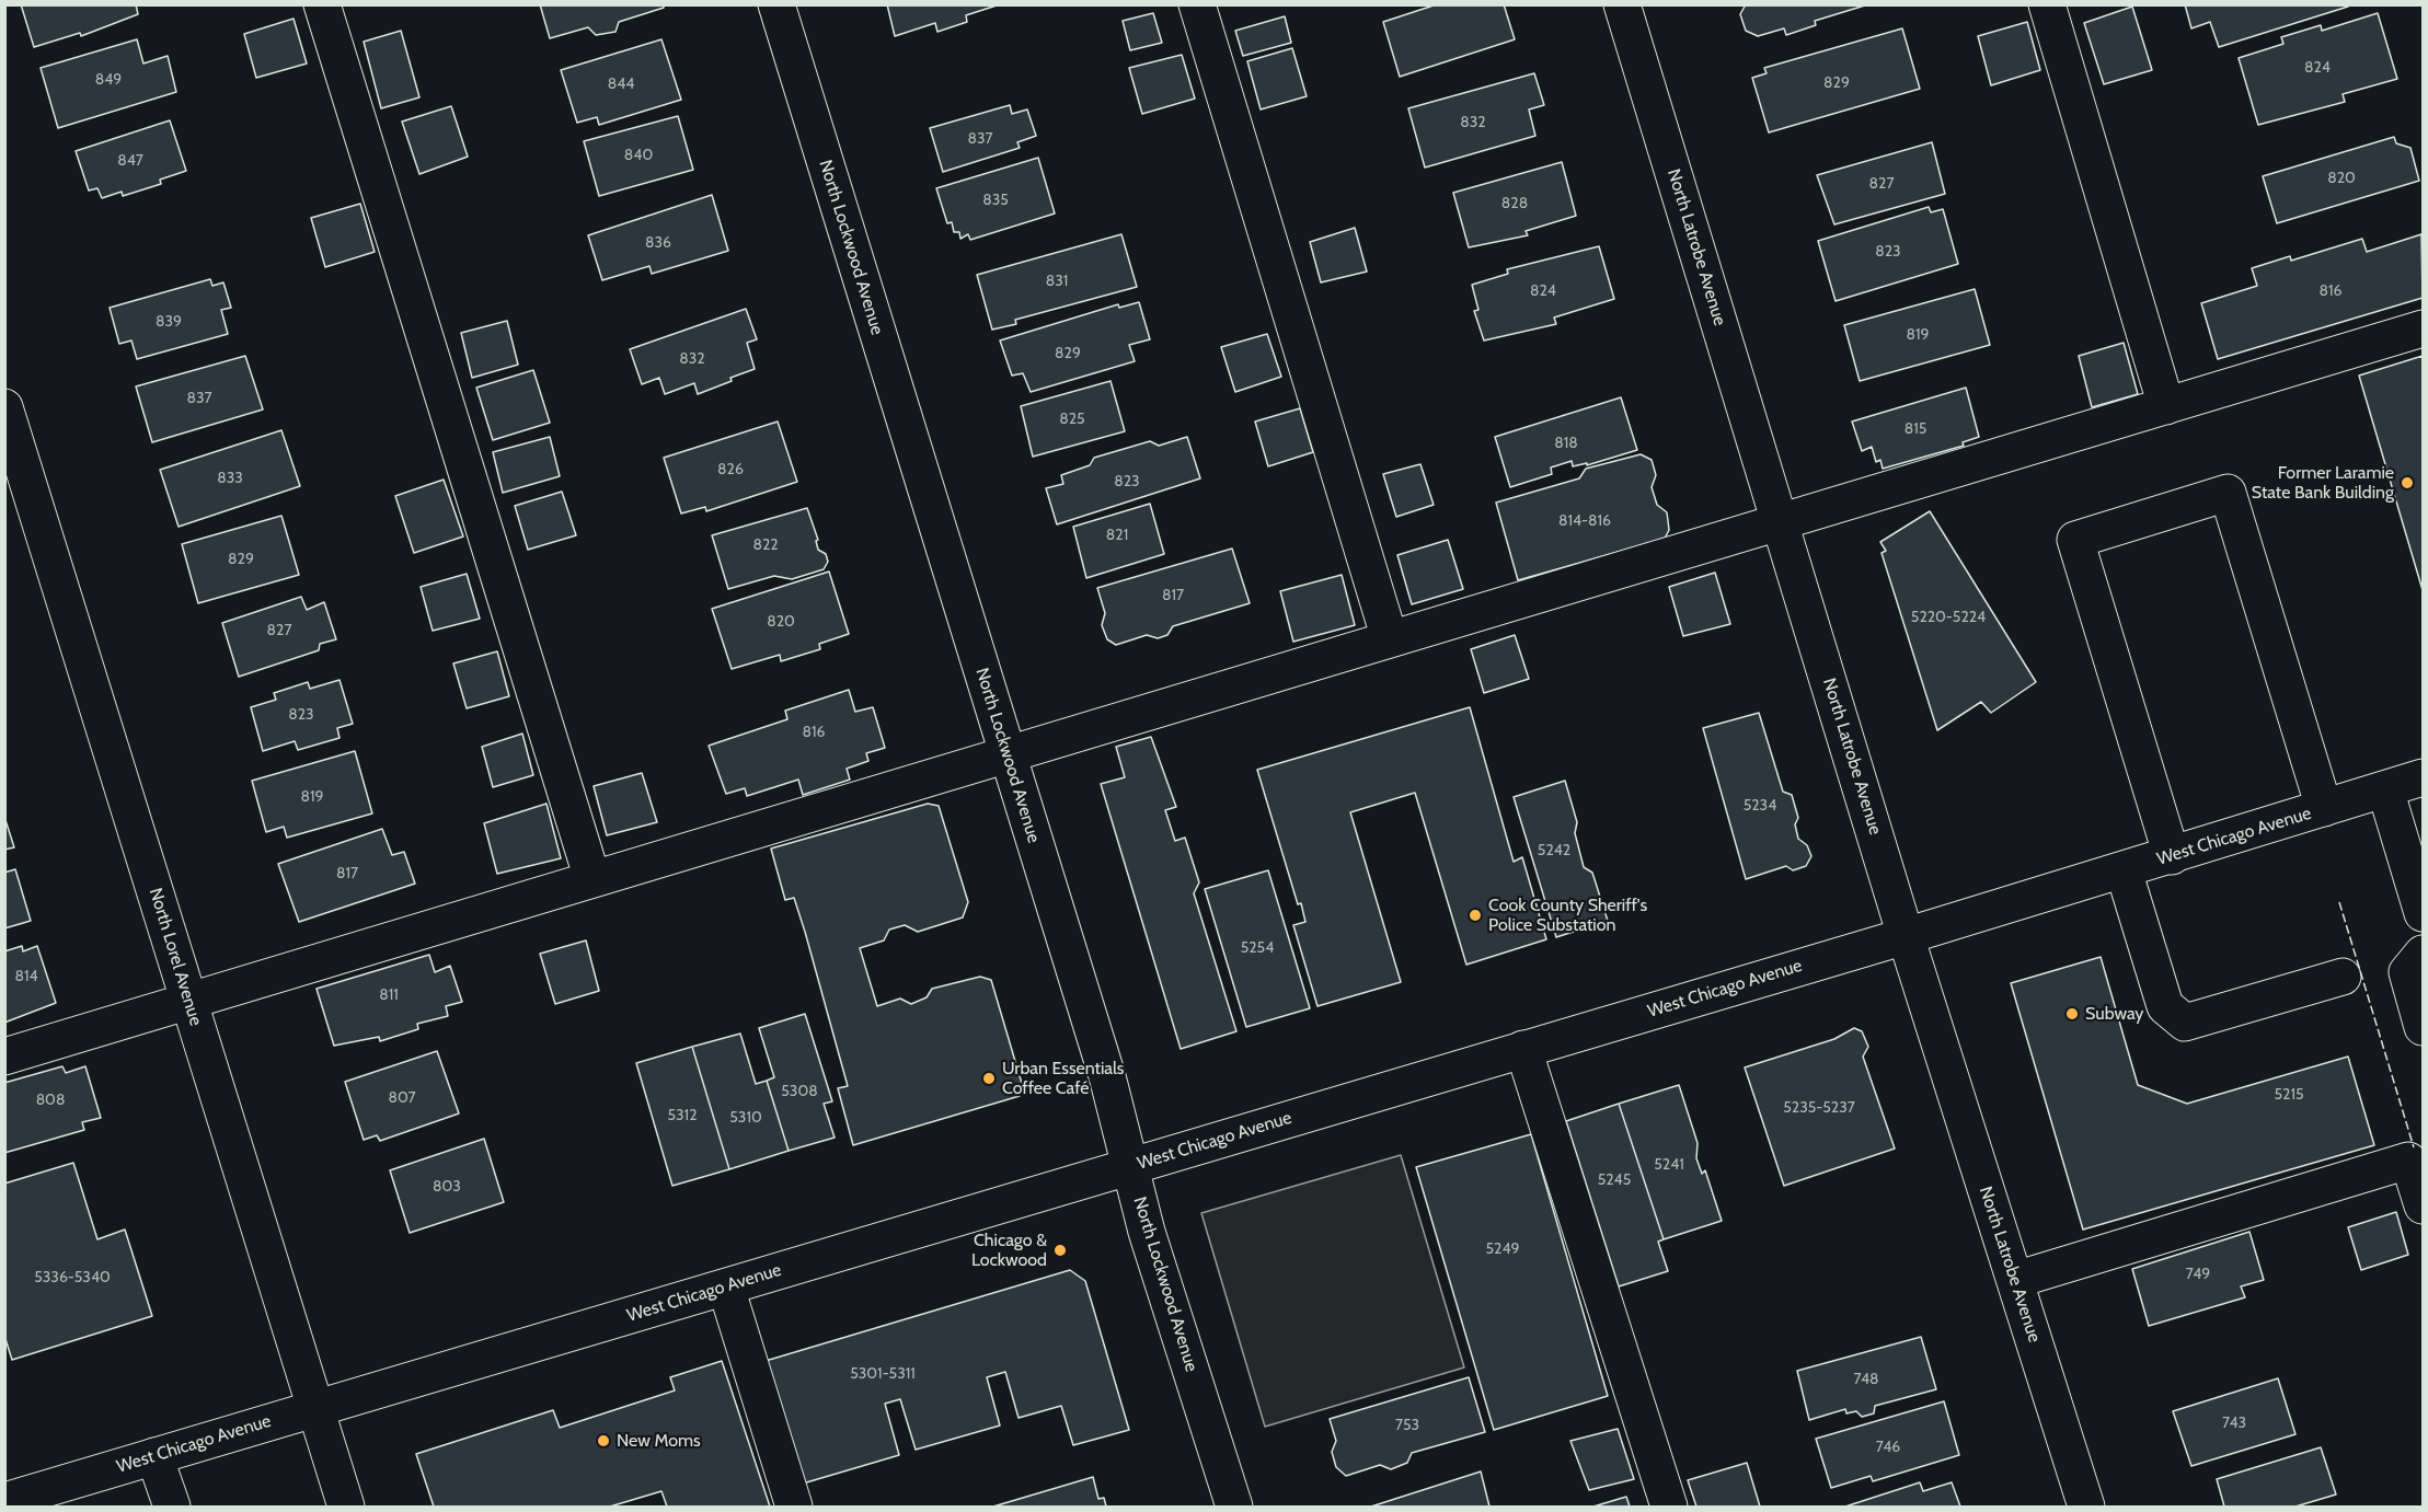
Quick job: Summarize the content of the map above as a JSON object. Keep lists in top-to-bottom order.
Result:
{
  "streets": {
    "street": [
      "North Lockwood Avenue",
      "North Latrobe Avenue",
      "West Chicago Avenue",
      "North Lorel Avenue"
    ]
  },
  "crossings": [
    ["North Lockwood Avenue", "West Chicago Avenue"],
    ["North Latrobe Avenue", "West Chicago Avenue"],
    ["West Chicago Avenue", "North Lorel Avenue"]
  ],
  "places": [
    "Former Laramie State Bank Building",
    "Cook County Sheriff's Police Substation",
    "Subway",
    "Urban Essentials Coffee Café",
    "Chicago & Lockwood",
    "New Moms"
  ],
  "house_numbers": [
    "824",
    "849",
    "829",
    "844",
    "832",
    "837",
    "840",
    "847",
    "820",
    "827",
    "835",
    "828",
    "836",
    "823",
    "831",
    "824",
    "816",
    "839",
    "819",
    "829",
    "832",
    "837",
    "825",
    "815",
    "818",
    "826",
    "833",
    "823",
    "814-816",
    "821",
    "822",
    "829",
    "817",
    "5220-5224",
    "820",
    "827",
    "823",
    "816",
    "819",
    "5234",
    "5242",
    "817",
    "5254",
    "814",
    "811",
    "5308",
    "5215",
    "807",
    "808",
    "5235-5237",
    "5312",
    "5310",
    "5241",
    "5245",
    "803",
    "5249",
    "749",
    "5336-5340",
    "5301-5311",
    "748",
    "743",
    "753",
    "746"
  ]
}
